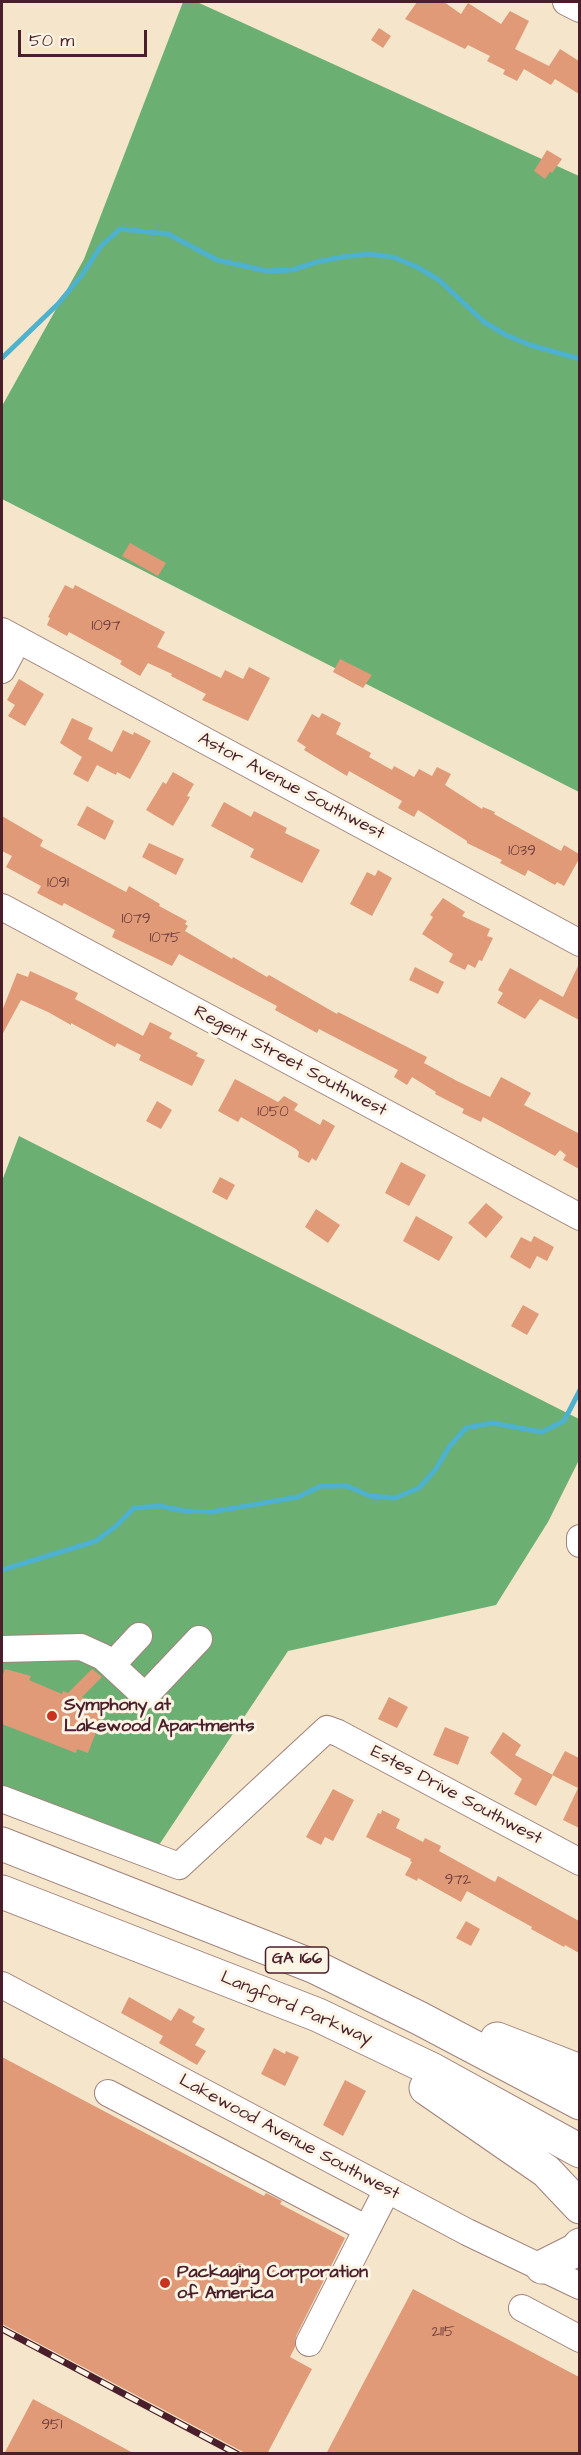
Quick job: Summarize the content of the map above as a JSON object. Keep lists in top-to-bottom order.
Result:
{
  "streets": {
    "highway": ["GA 166", "Langford Parkway"],
    "street": [
      "Astor Avenue Southwest",
      "Regent Street Southwest",
      "Estes Drive Southwest",
      "Lakewood Avenue Southwest"
    ]
  },
  "places": ["Symphony at Lakewood Apartments", "Packaging Corporation of America"],
  "house_numbers": [
    "1097",
    "1039",
    "1091",
    "1079",
    "1075",
    "1050",
    "972",
    "2115",
    "951"
  ],
  "scale_bar": "50 m"
}
